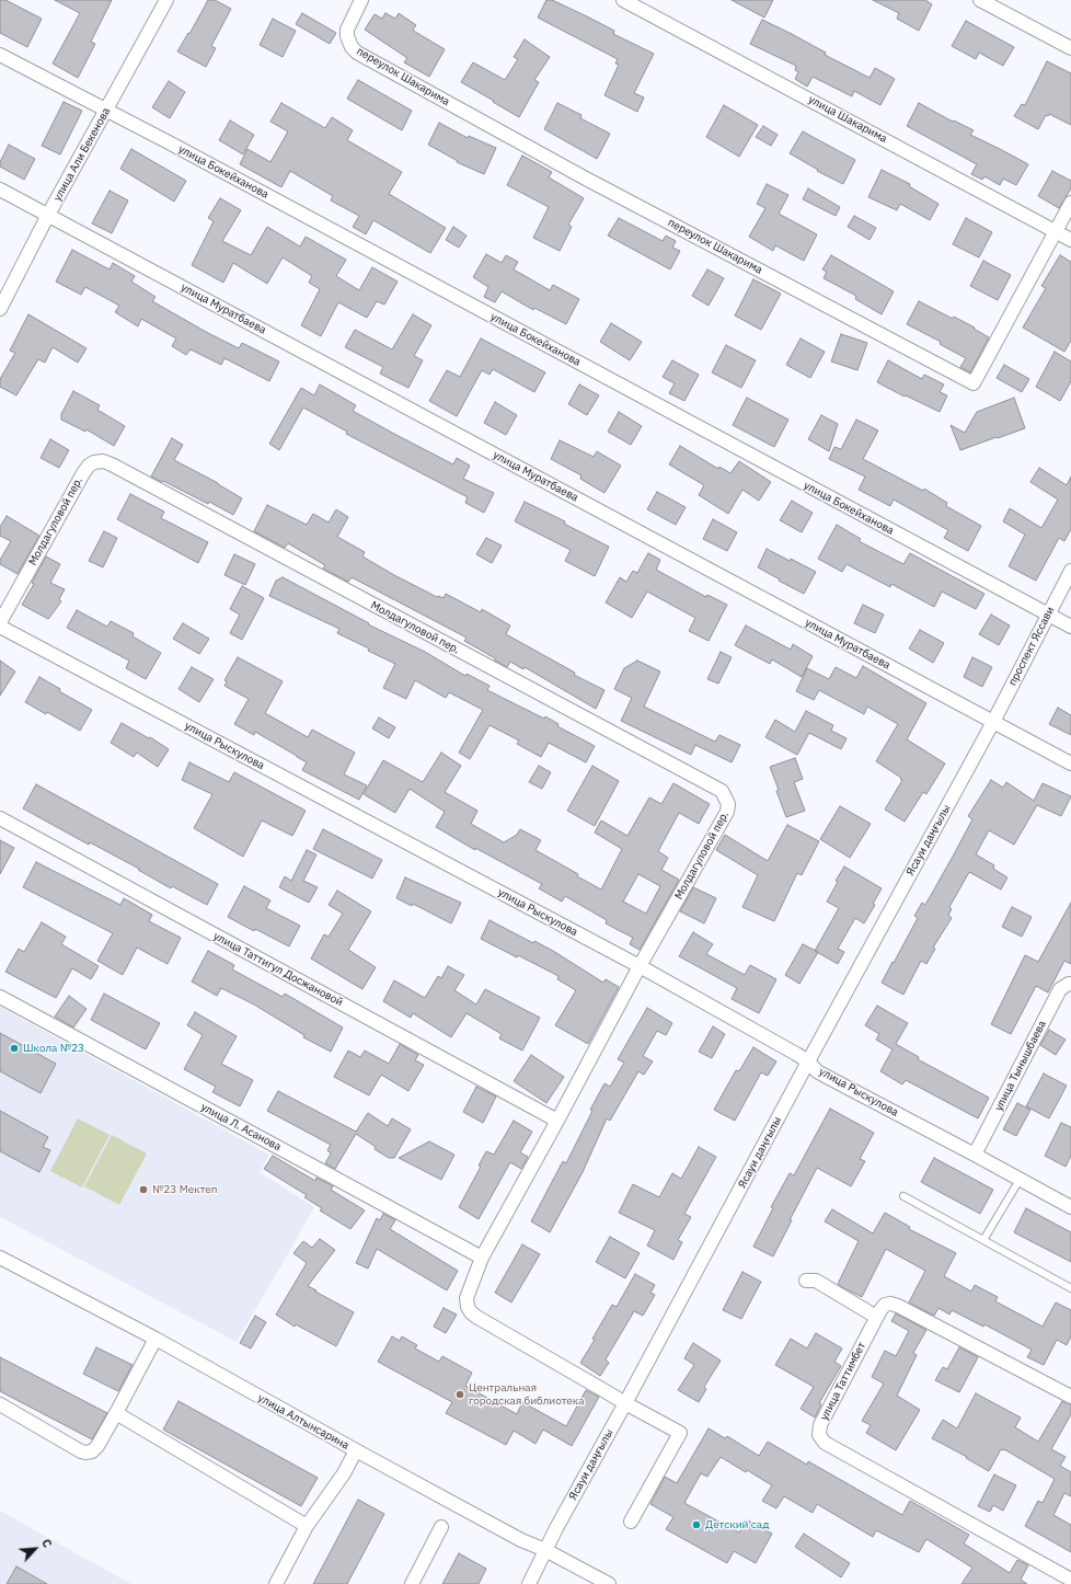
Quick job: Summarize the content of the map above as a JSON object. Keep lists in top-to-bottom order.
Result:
{
  "streets": {
    "street": [
      "переулок Шакарима",
      "улица Шакарима",
      "улица Али Бекенова",
      "улица Бокейханова",
      "улица Муратбаева",
      "Молдагуловой пер.",
      "проспект Яссави",
      "улица Рыскулова",
      "Ясауи даңғылы",
      "улица Таттигул Досжановой",
      "улица Тынышбаева",
      "улица Л. Асанова",
      "улица Таттимбет",
      "улица Алтынсарина"
    ]
  },
  "crossings": [
    ["переулок Шакарима", "улица Шакарима"],
    ["улица Али Бекенова", "улица Бокейханова"],
    ["улица Али Бекенова", "улица Муратбаева"],
    ["улица Бокейханова", "проспект Яссави"],
    ["улица Муратбаева", "проспект Яссави"],
    ["улица Муратбаева", "Ясауи даңғылы"],
    ["Молдагуловой пер.", "улица Рыскулова"],
    ["проспект Яссави", "Ясауи даңғылы"],
    ["улица Рыскулова", "Ясауи даңғылы"],
    ["улица Рыскулова", "улица Тынышбаева"],
    ["Ясауи даңғылы", "улица Алтынсарина"]
  ],
  "places": [
    "Школа №23",
    "№23 Мектеп",
    "Центральная городская библиотека",
    "Детский сад"
  ],
  "north": "top right"
}
